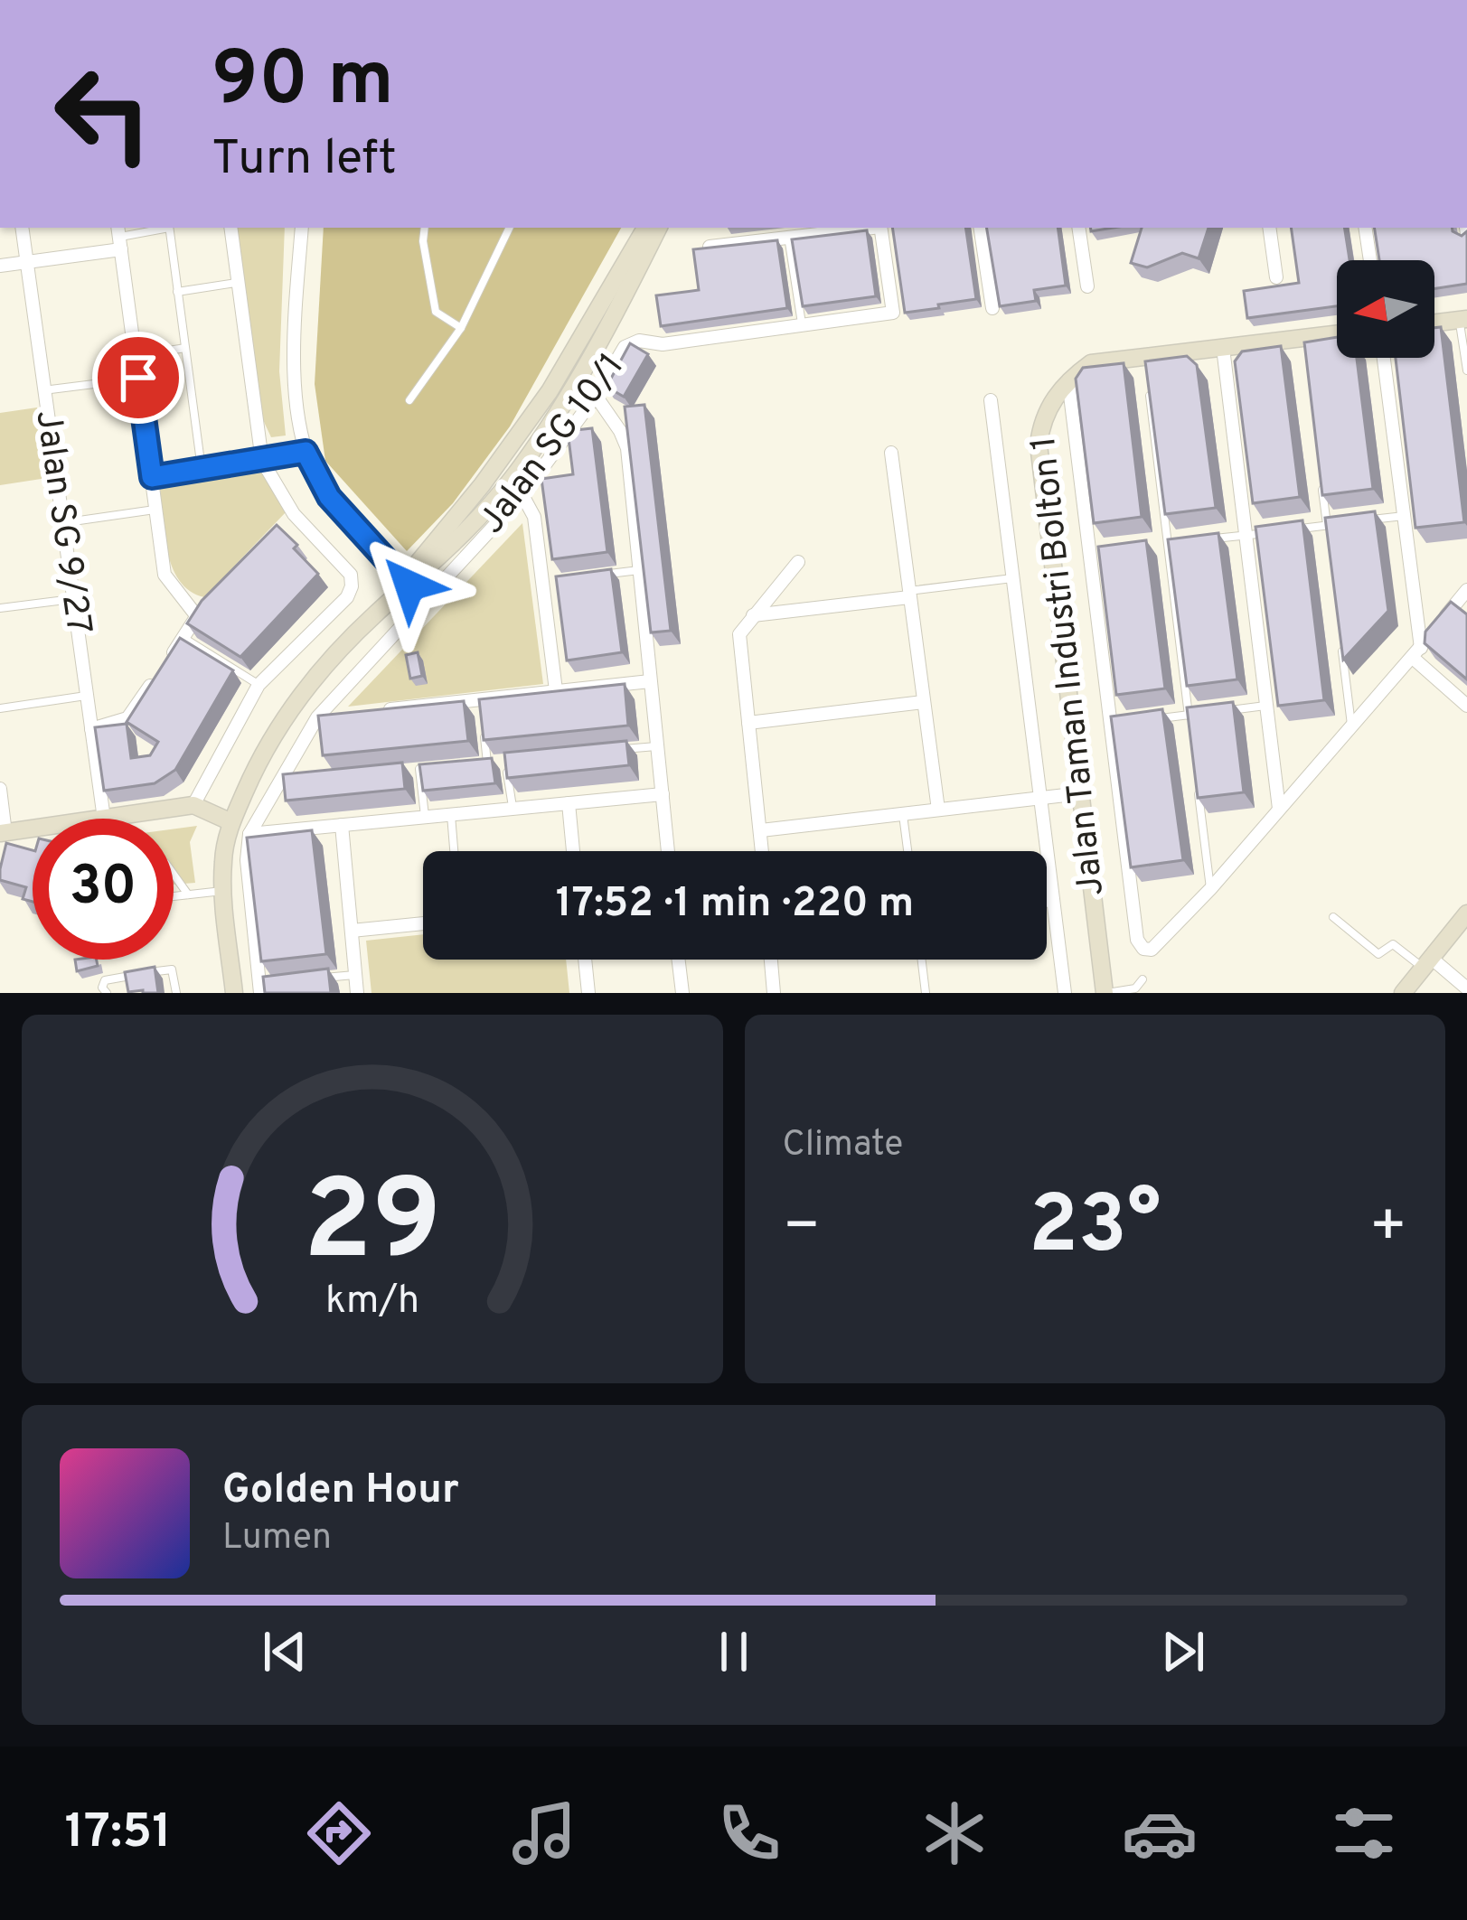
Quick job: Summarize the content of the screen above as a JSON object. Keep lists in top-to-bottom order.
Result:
{
  "streets": {
    "street": ["Jalan SG 10/1", "Jalan SG 9/27", "Jalan Taman Industri Bolton 1"]
  },
  "north": "left",
  "page": {
    "turn": ["90 m", "Turn left"],
    "limit": "30",
    "trip": "17:52 · 1 min · 220 m",
    "tile": "Climate",
    "heat": ["−", "23°", "+"],
    "song": ["Golden Hour", "Lumen"],
    "tabs": "17:51",
    "gauge": ["29", "km/h"]
  }
}
